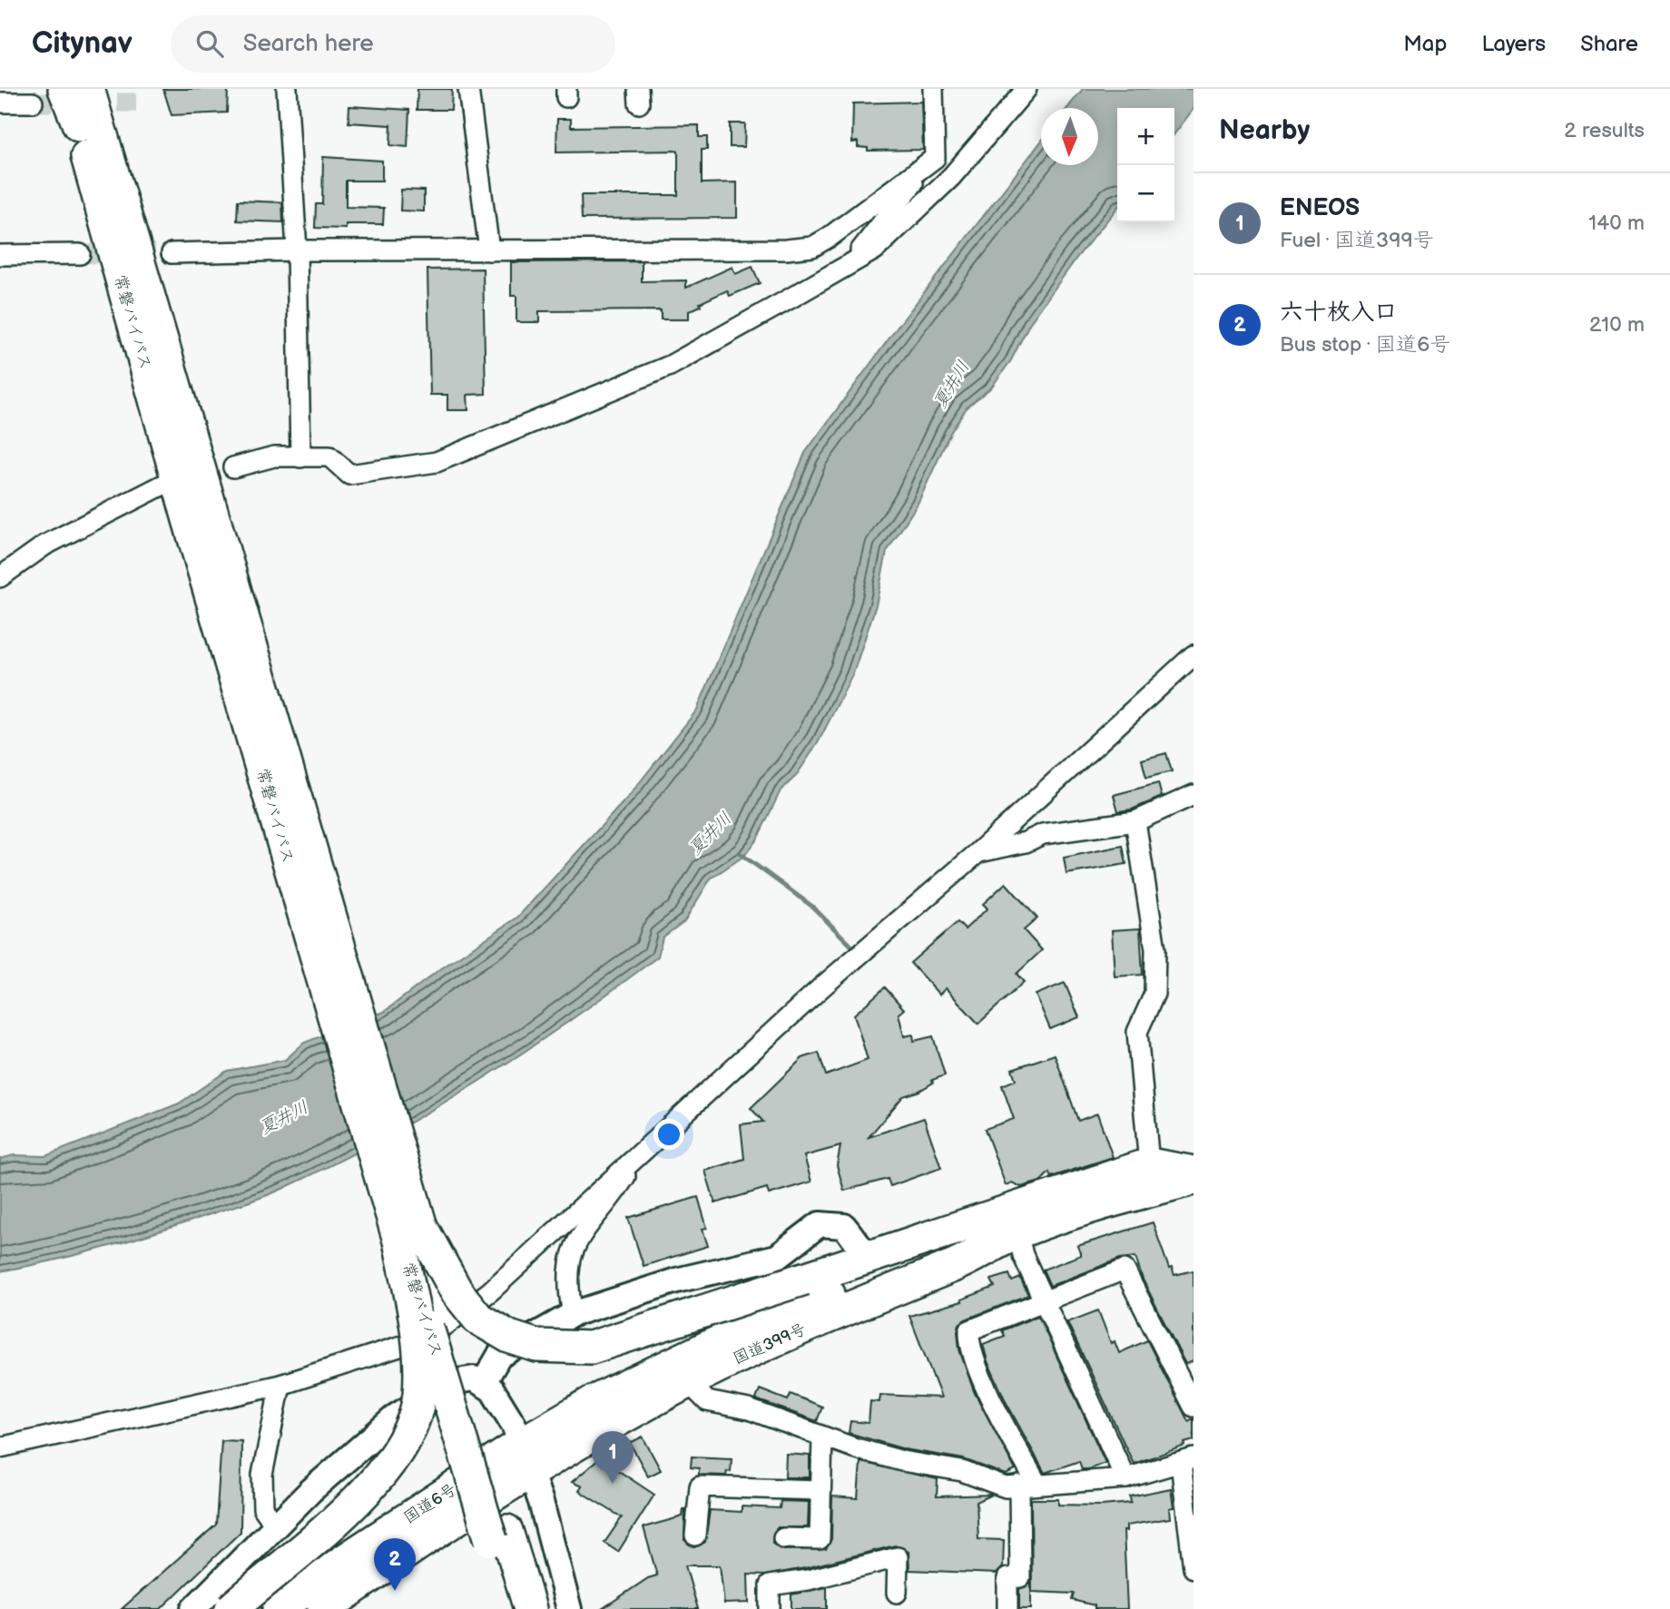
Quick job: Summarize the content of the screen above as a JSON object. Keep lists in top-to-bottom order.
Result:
{
  "streets": {
    "highway": ["常磐バイパス", "国道399号", "国道6号"]
  },
  "crossings": [
    ["国道399号", "国道6号"]
  ],
  "water": ["夏井川"],
  "north": "bottom",
  "page": {
    "header": "Citynav",
    "search": "Search here",
    "nav": ["Map", "Layers", "Share"],
    "heading": ["Nearby", "2 results"],
    "map_buttons": ["+", "−"],
    "list": [
      {
        "mark": "1",
        "name": "ENEOS",
        "note": "Fuel · 国道399号",
        "value": "140 m"
      },
      {
        "mark": "2",
        "name": "六十枚入口",
        "note": "Bus stop · 国道6号",
        "value": "210 m"
      }
    ],
    "pins": ["1", "2"]
  }
}
